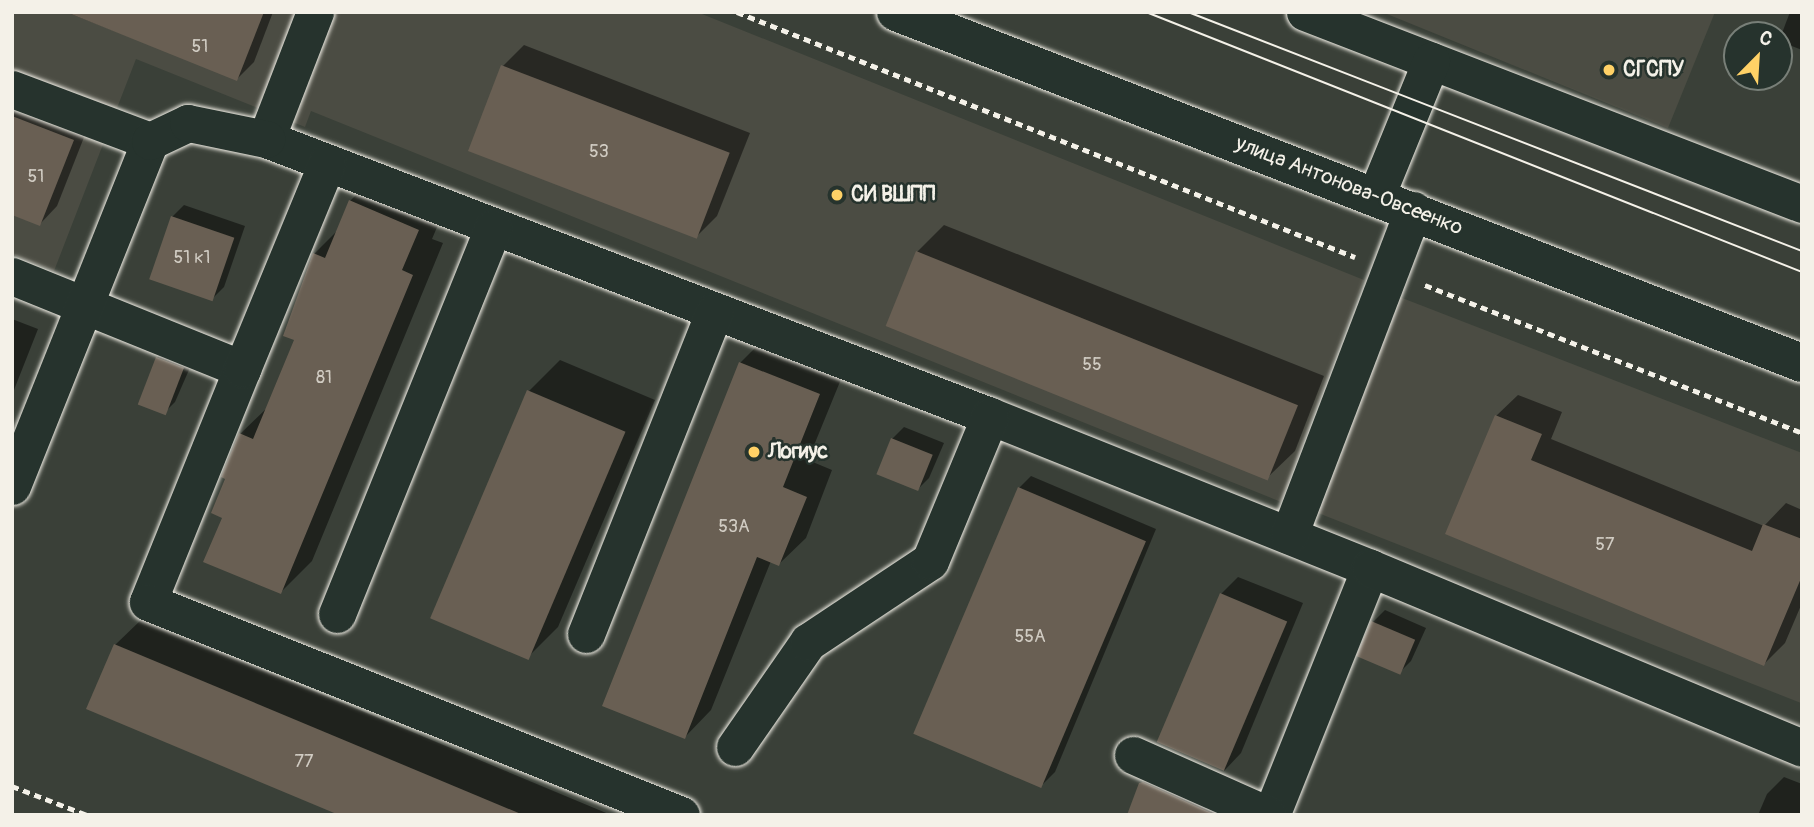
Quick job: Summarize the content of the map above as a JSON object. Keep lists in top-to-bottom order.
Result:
{
  "streets": {
    "main road": ["улица Антонова-Овсеенко"]
  },
  "places": ["СГСПУ", "СИ ВШПП", "Логиус"],
  "house_numbers": [
    "51",
    "53",
    "51",
    "51 к1",
    "55",
    "81",
    "53А",
    "57",
    "55А",
    "77"
  ],
  "north": "top right"
}
